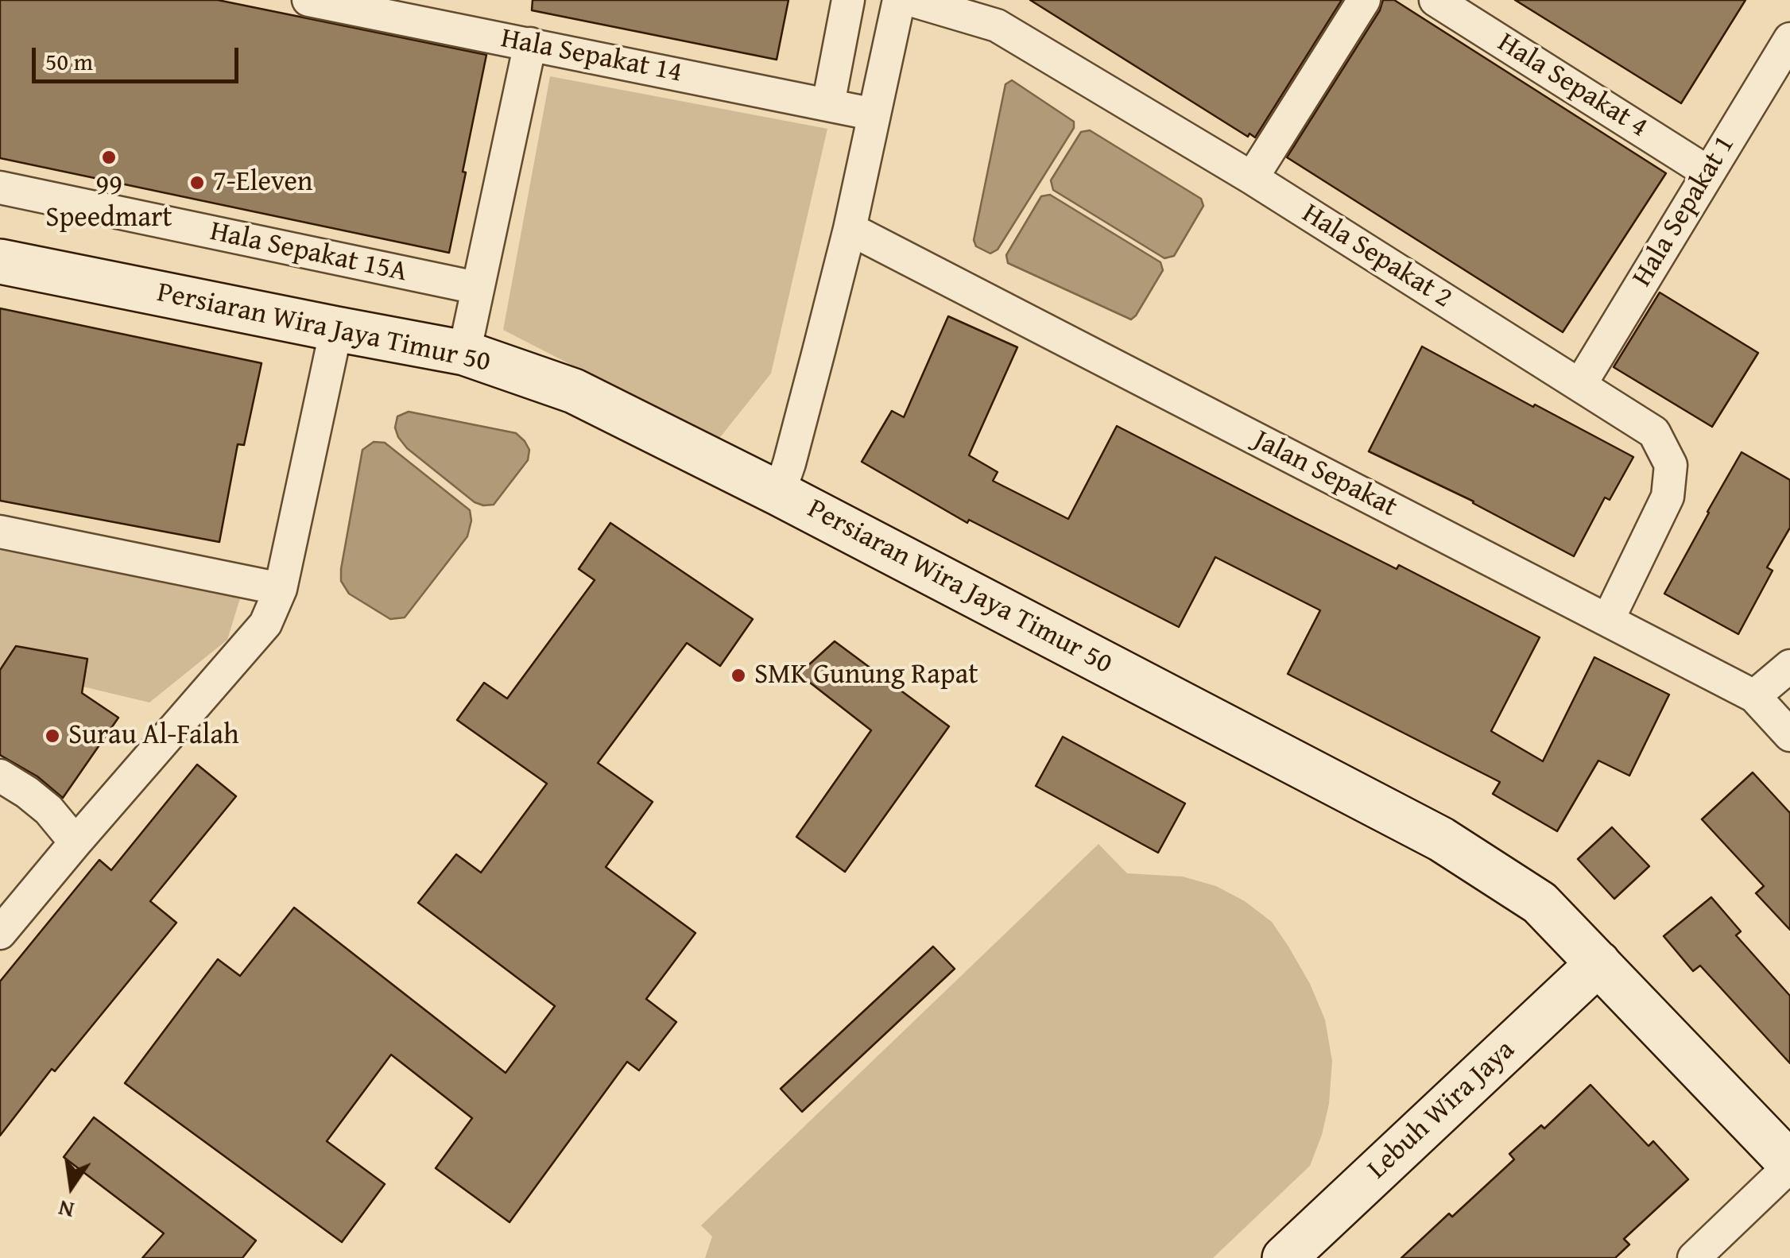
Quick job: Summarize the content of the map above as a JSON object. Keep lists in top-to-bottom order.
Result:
{
  "streets": {
    "street": [
      "Hala Sepakat 14",
      "Hala Sepakat 4",
      "Hala Sepakat 1",
      "Hala Sepakat 15A",
      "Hala Sepakat 2",
      "Persiaran Wira Jaya Timur 50",
      "Jalan Sepakat",
      "Lebuh Wira Jaya"
    ]
  },
  "crossings": [
    ["Hala Sepakat 4", "Hala Sepakat 1"],
    ["Hala Sepakat 1", "Hala Sepakat 2"],
    ["Hala Sepakat 2", "Jalan Sepakat"],
    ["Persiaran Wira Jaya Timur 50", "Lebuh Wira Jaya"]
  ],
  "places": [
    "99 Speedmart",
    "7-Eleven",
    "SMK Gunung Rapat",
    "Surau Al-Falah"
  ],
  "scale_bar": "50 m",
  "north": "bottom"
}
